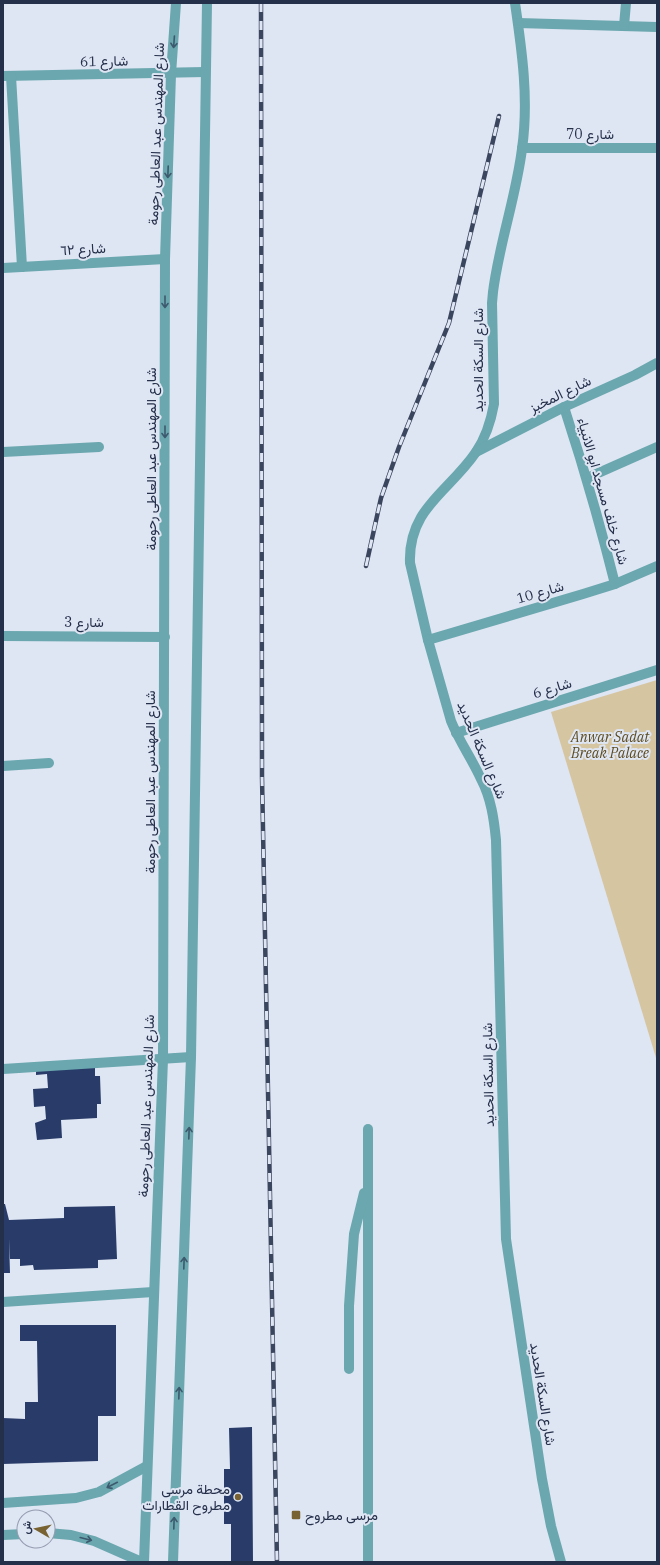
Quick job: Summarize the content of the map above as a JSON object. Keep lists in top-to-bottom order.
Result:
{
  "streets": {
    "street": [
      "شارع 61",
      "شارع المهندس عبد العاطى رحومة",
      "شارع 70",
      "شارع ٦٢",
      "شارع السكة الحديد",
      "شارع المخبز",
      "شارع خلف مسجد ابو الانبياء",
      "شارع 10",
      "شارع 3",
      "شارع 6"
    ]
  },
  "crossings": [
    ["شارع 61", "شارع المهندس عبد العاطى رحومة"],
    ["شارع المهندس عبد العاطى رحومة", "شارع ٦٢"],
    ["شارع المهندس عبد العاطى رحومة", "شارع 3"],
    ["شارع 70", "شارع السكة الحديد"],
    ["شارع السكة الحديد", "شارع المخبز"],
    ["شارع السكة الحديد", "شارع 10"],
    ["شارع السكة الحديد", "شارع 6"],
    ["شارع المخبز", "شارع خلف مسجد ابو الانبياء"],
    ["شارع خلف مسجد ابو الانبياء", "شارع 10"]
  ],
  "parks": ["Anwar Sadat Break Palace"],
  "places": {
    "other": ["محطة مرسى مطروح القطارات"],
    "transit": ["مرسى مطروح"]
  },
  "north": "left"
}
